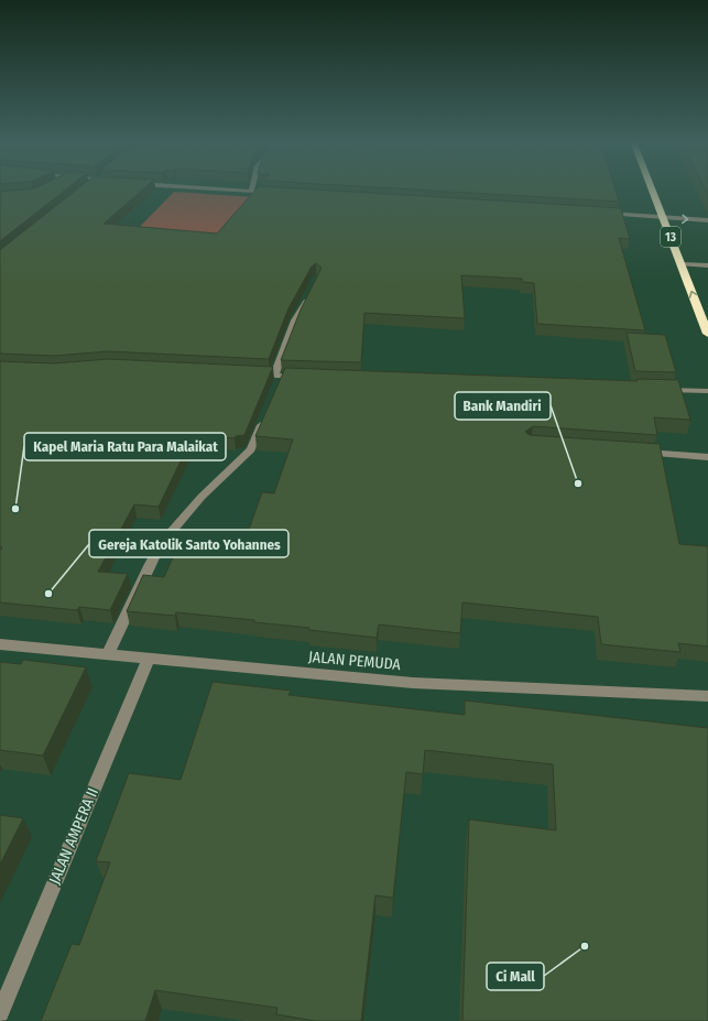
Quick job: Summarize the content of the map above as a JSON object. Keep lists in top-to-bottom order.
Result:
{
  "streets": {
    "highway": ["13"],
    "street": ["JALAN PEMUDA", "JALAN AMPERA II"]
  },
  "crossings": [
    ["JALAN PEMUDA", "JALAN AMPERA II"]
  ],
  "places": [
    "Bank Mandiri",
    "Kapel Maria Ratu Para Malaikat",
    "Gereja Katolik Santo Yohannes",
    "Ci Mall"
  ]
}
